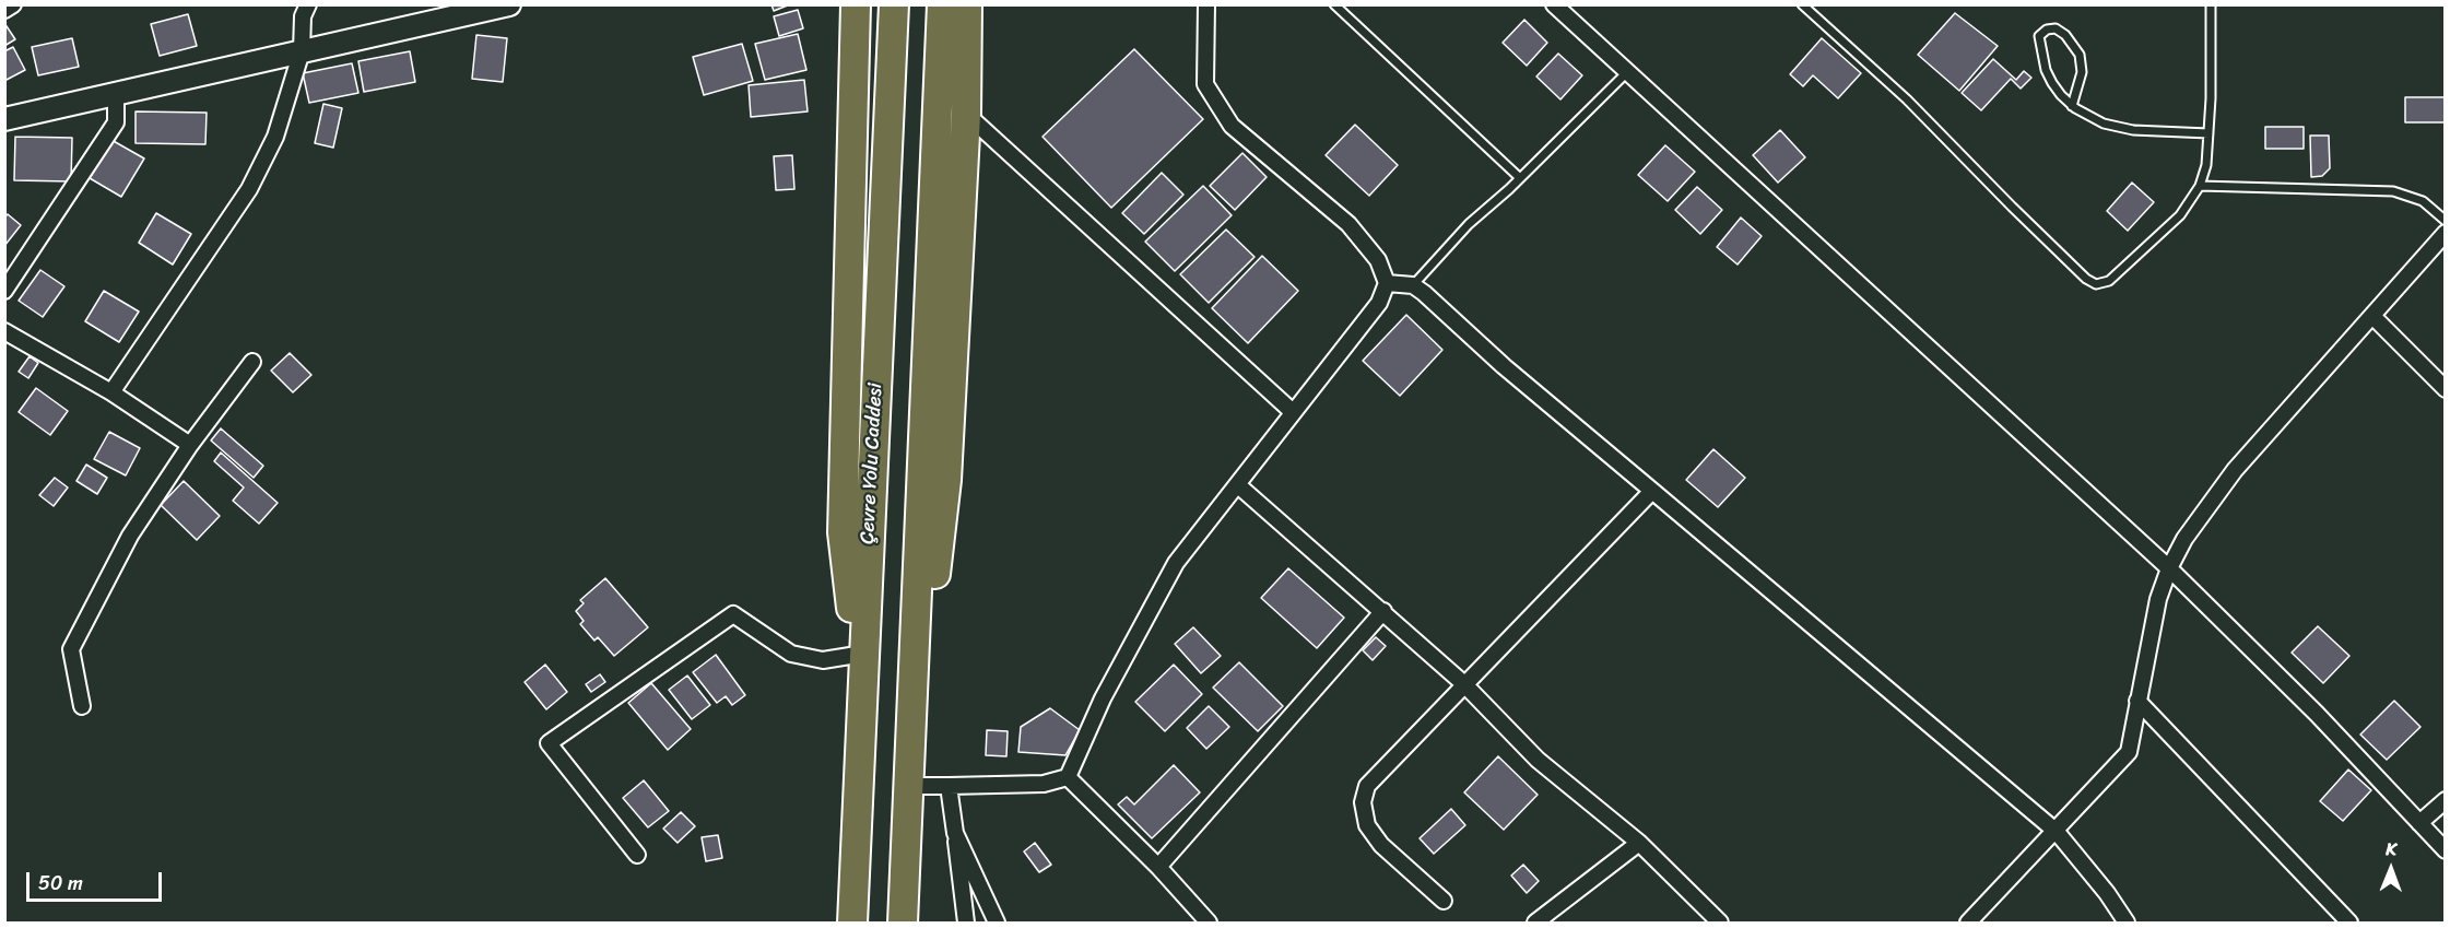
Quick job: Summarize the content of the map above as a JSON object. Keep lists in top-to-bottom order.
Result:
{
  "streets": {
    "highway": ["Çevre Yolu Caddesi"]
  },
  "scale_bar": "50 m",
  "north": "top"
}
